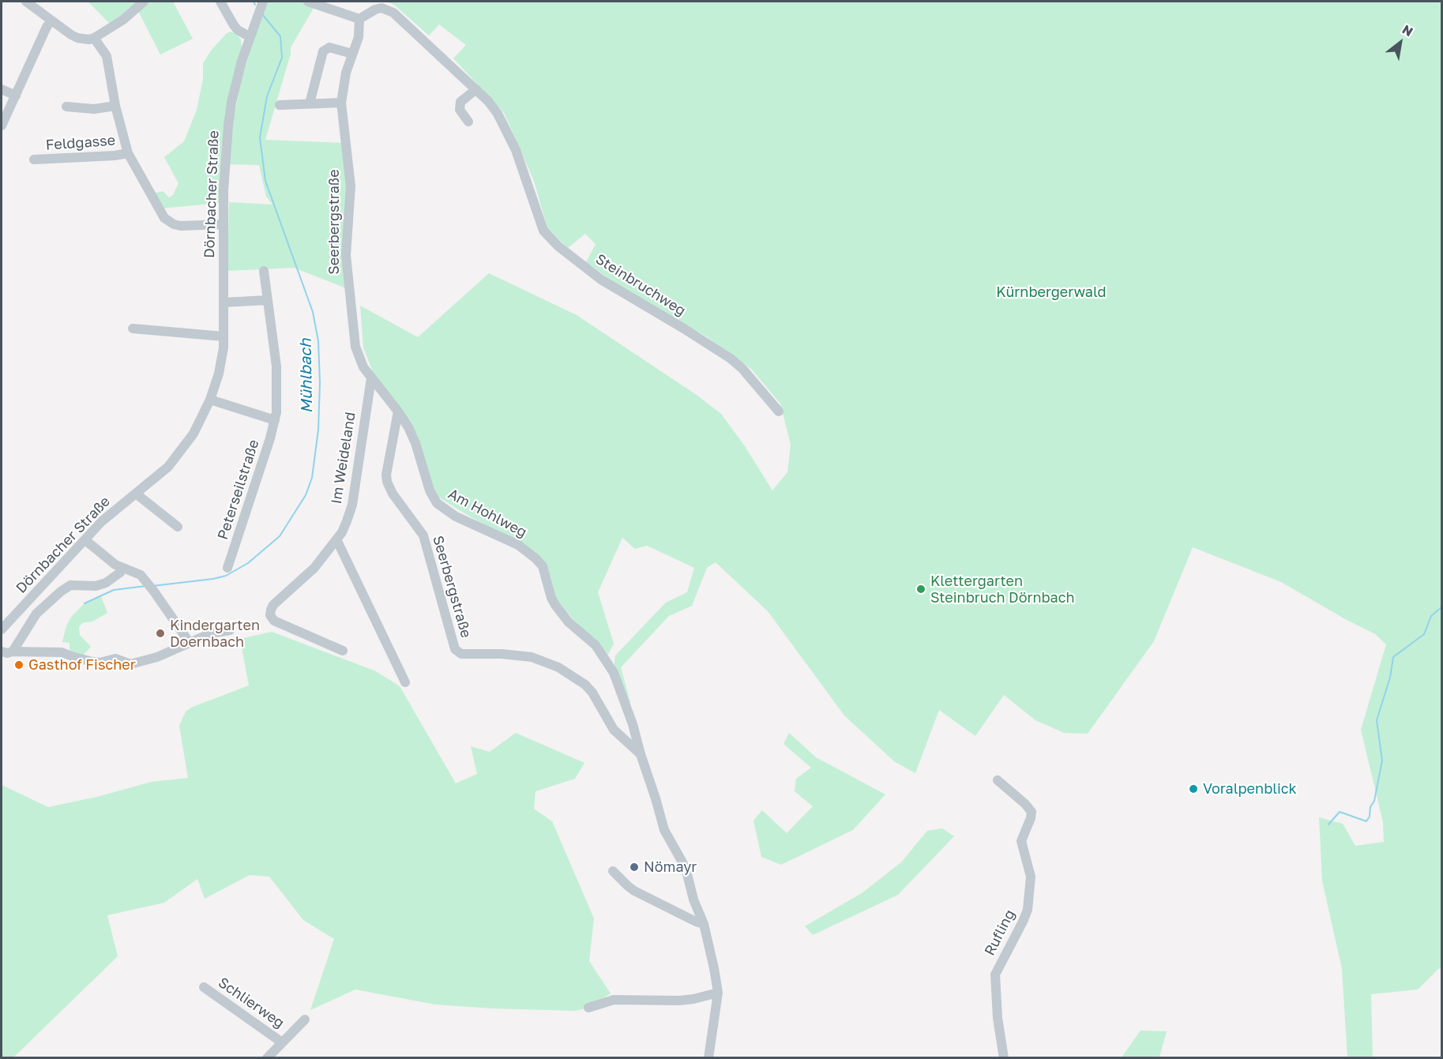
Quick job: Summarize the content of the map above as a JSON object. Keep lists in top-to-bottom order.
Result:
{
  "streets": {
    "street": [
      "Feldgasse",
      "Dörnbacher Straße",
      "Seerbergstraße",
      "Steinbruchweg",
      "Im Weideland",
      "Peterseilstraße",
      "Am Hohlweg",
      "Rufling",
      "Schlierweg"
    ]
  },
  "crossings": [
    ["Feldgasse", "Dörnbacher Straße"],
    ["Seerbergstraße", "Steinbruchweg"],
    ["Seerbergstraße", "Im Weideland"],
    ["Seerbergstraße", "Am Hohlweg"]
  ],
  "water": ["Mühlbach"],
  "parks": ["Kürnbergerwald"],
  "places": [
    "Klettergarten Steinbruch Dörnbach",
    "Kindergarten Doernbach",
    "Gasthof Fischer",
    "Voralpenblick",
    "Nömayr"
  ],
  "north": "top right"
}
